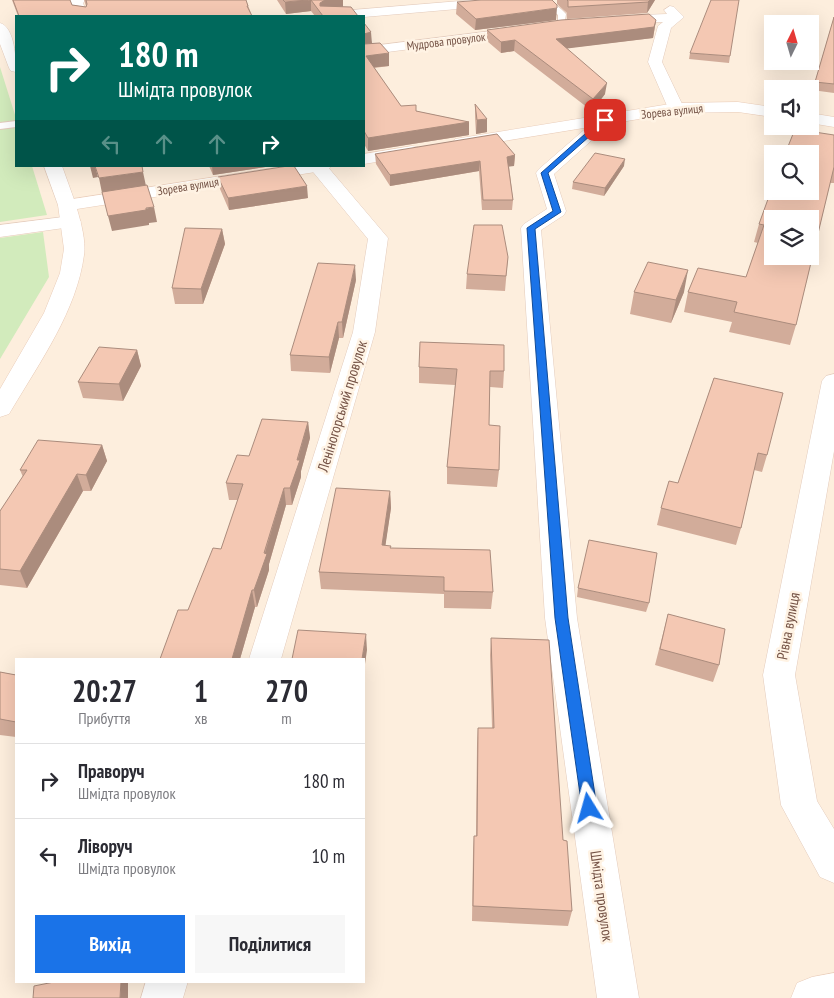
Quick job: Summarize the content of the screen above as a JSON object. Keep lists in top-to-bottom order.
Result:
{
  "streets": {
    "street": [
      "Мудрова провулок",
      "Зорева вулиця",
      "Леніногорський провулок",
      "Рівна вулиця",
      "Шмідта провулок"
    ]
  },
  "crossings": [
    ["Зорева вулиця", "Леніногорський провулок"],
    ["Зорева вулиця", "Шмідта провулок"]
  ],
  "north": "top",
  "page": {
    "turn": ["180 m", "Шмідта провулок"],
    "eta": [
      "20:27",
      "Прибуття",
      "1",
      "хв",
      "270",
      "m"
    ],
    "list": [
      {
        "name": "Праворуч",
        "note": "Шмідта провулок",
        "value": "180 m"
      },
      {
        "name": "Ліворуч",
        "note": "Шмідта провулок",
        "value": "10 m"
      }
    ],
    "buttons": ["Вихід", "Поділитися"]
  }
}
